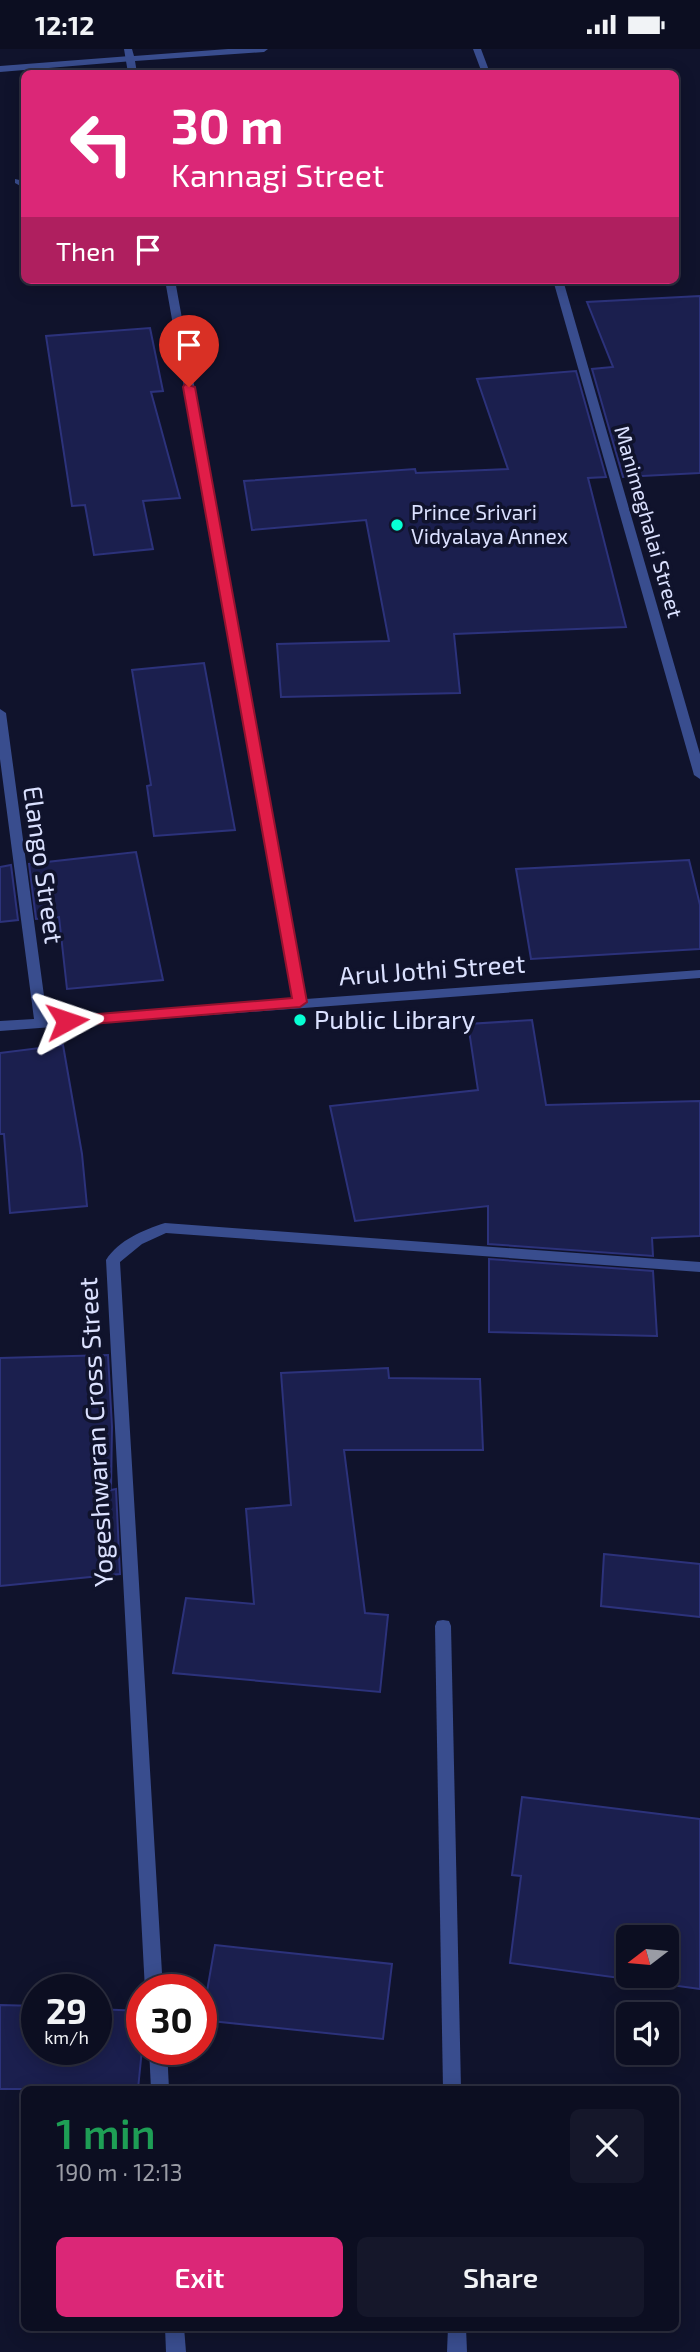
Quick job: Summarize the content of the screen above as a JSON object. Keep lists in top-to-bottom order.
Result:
{
  "streets": {
    "street": [
      "Manimeghalai Street",
      "Elango Street",
      "Arul Jothi Street",
      "Yogeshwaran Cross Street"
    ]
  },
  "crossings": [
    ["Elango Street", "Arul Jothi Street"]
  ],
  "places": ["Prince Srivari Vidyalaya Annex", "Public Library"],
  "north": "left",
  "page": {
    "status": "12:12",
    "turn": ["30 m", "Kannagi Street"],
    "then": "Then",
    "speed": "29 km/h",
    "limit": "30",
    "heading": ["1 min", "190 m · 12:13"],
    "buttons": ["Exit", "Share"]
  }
}
